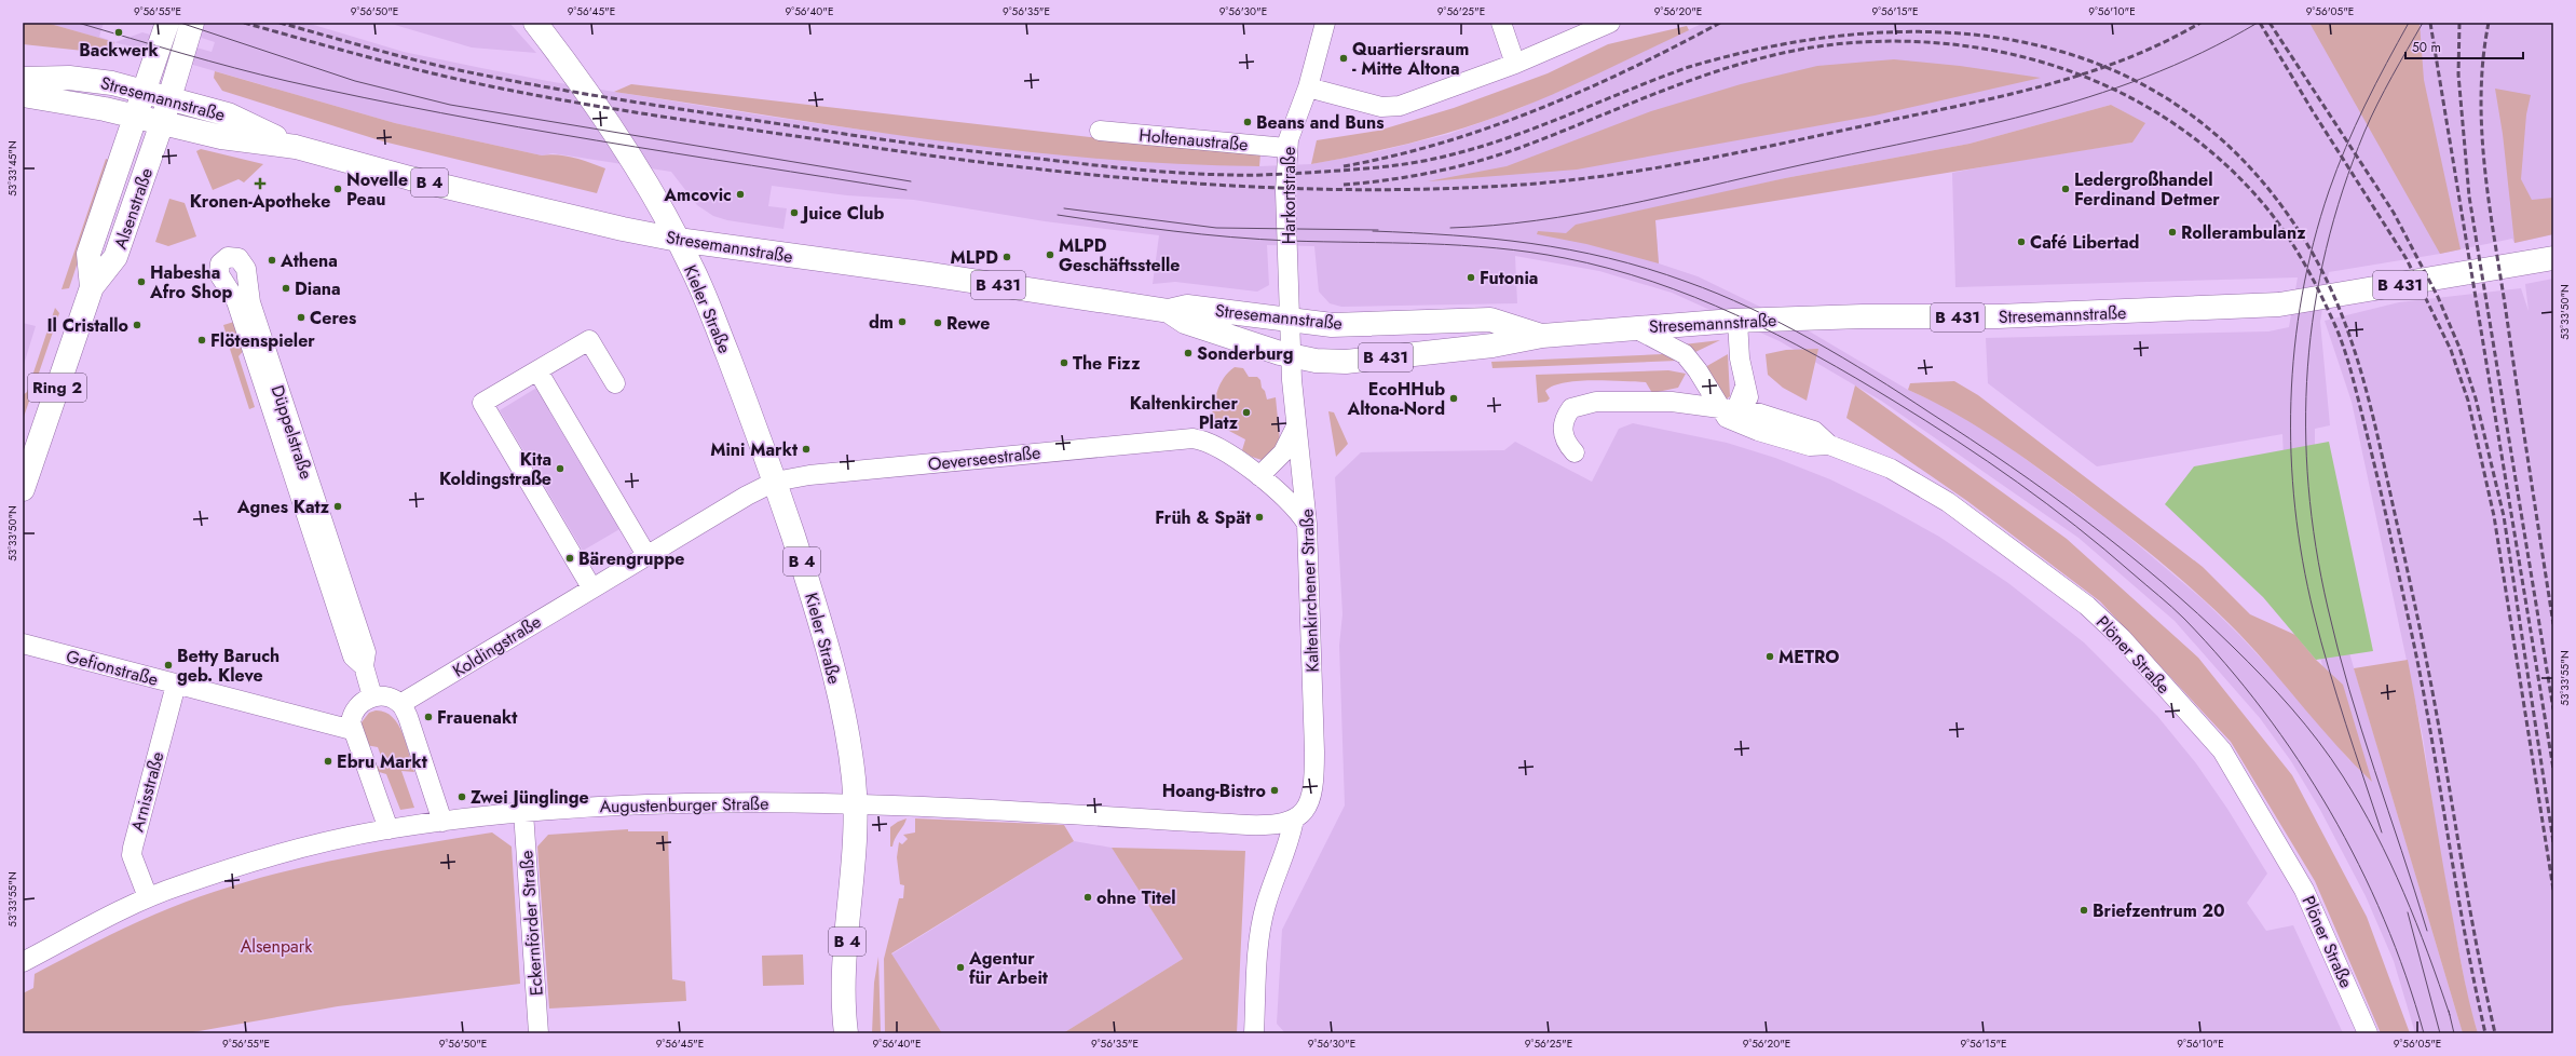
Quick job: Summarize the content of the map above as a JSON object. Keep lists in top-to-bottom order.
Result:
{
  "streets": {
    "main road": [
      "Stresemannstraße",
      "B 4",
      "Alsenstraße",
      "B 431",
      "Kieler Straße",
      "Ring 2"
    ],
    "street": [
      "Holtenaustraße",
      "Harkortstraße",
      "Düppelstraße",
      "Oeverseestraße",
      "Kaltenkirchener Straße",
      "Koldingstraße",
      "Plöner Straße",
      "Gefionstraße",
      "Arnisstraße",
      "Augustenburger Straße",
      "Eckernförder Straße"
    ]
  },
  "crossings": [
    ["Stresemannstraße", "Harkortstraße"],
    ["Stresemannstraße", "Alsenstraße"],
    ["Stresemannstraße", "Kieler Straße"],
    ["Stresemannstraße", "Ring 2"],
    ["Stresemannstraße", "Kaltenkirchener Straße"],
    ["Holtenaustraße", "Harkortstraße"],
    ["Harkortstraße", "Kaltenkirchener Straße"],
    ["Alsenstraße", "Ring 2"],
    ["Kieler Straße", "Oeverseestraße"],
    ["Kieler Straße", "Koldingstraße"],
    ["Kieler Straße", "Augustenburger Straße"],
    ["Oeverseestraße", "Kaltenkirchener Straße"],
    ["Oeverseestraße", "Koldingstraße"],
    ["Kaltenkirchener Straße", "Augustenburger Straße"],
    ["Gefionstraße", "Arnisstraße"],
    ["Arnisstraße", "Augustenburger Straße"],
    ["Augustenburger Straße", "Eckernförder Straße"]
  ],
  "parks": ["Alsenpark"],
  "places": {
    "other": [
      "Backwerk",
      "Quartiersraum - Mitte Altona",
      "Beans and Buns",
      "Novelle Peau",
      "Ledergroßhandel Ferdinand Detmer",
      "Amcovic",
      "Juice Club",
      "Rollerambulanz",
      "Café Libertad",
      "MLPD Geschäftsstelle",
      "MLPD",
      "Athena",
      "Futonia",
      "Habesha Afro Shop",
      "Diana",
      "Ceres",
      "dm",
      "Rewe",
      "Il Cristallo",
      "Flötenspieler",
      "Sonderburg",
      "The Fizz",
      "EcoHHub Altona-Nord",
      "Kaltenkircher Platz",
      "Mini Markt",
      "Kita Koldingstraße",
      "Agnes Katz",
      "Früh & Spät",
      "Bärengruppe",
      "METRO",
      "Betty Baruch geb. Kleve",
      "Frauenakt",
      "Ebru Markt",
      "Hoang-Bistro",
      "Zwei Jünglinge",
      "ohne Titel",
      "Briefzentrum 20",
      "Agentur für Arbeit"
    ],
    "health": ["Kronen-Apotheke"]
  },
  "scale_bar": "50 m",
  "coordinates": [
    "9°56'55\"E",
    "9°56'50\"E",
    "9°56'45\"E",
    "9°56'40\"E",
    "9°56'35\"E",
    "9°56'30\"E",
    "9°56'25\"E",
    "9°56'20\"E",
    "9°56'15\"E",
    "9°56'10\"E",
    "9°56'05\"E",
    "53°33'45\"N",
    "53°33'50\"N",
    "53°33'55\"N"
  ]
}
